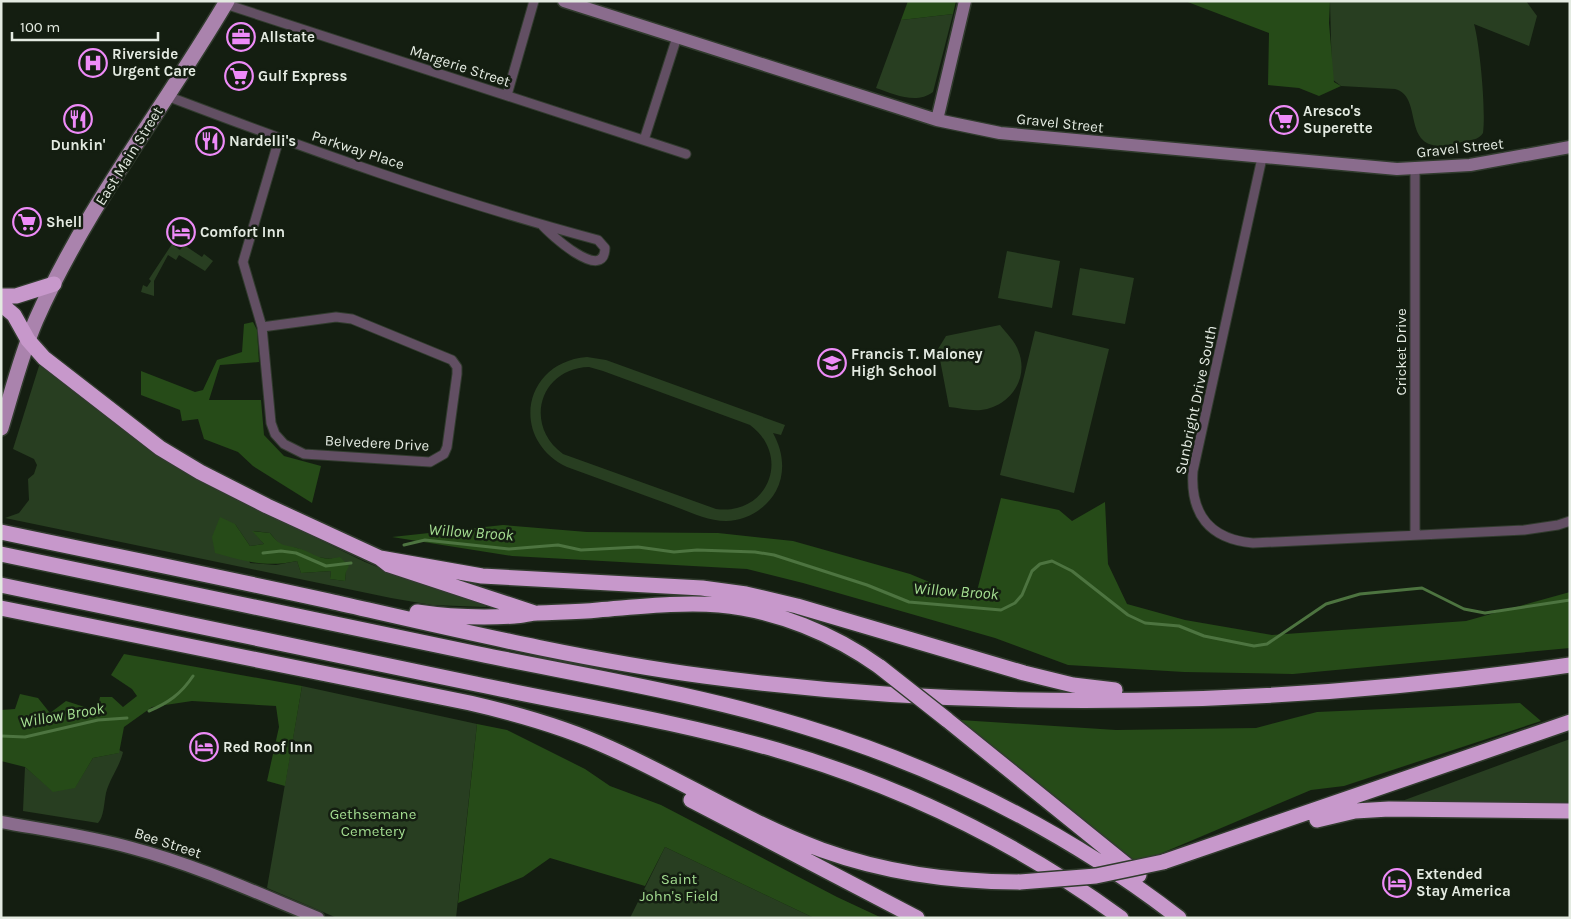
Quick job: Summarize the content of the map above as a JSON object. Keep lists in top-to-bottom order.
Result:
{
  "streets": {
    "main road": ["East Main Street"],
    "street": [
      "Margerie Street",
      "Gravel Street",
      "Parkway Place",
      "Cricket Drive",
      "Sunbright Drive South",
      "Belvedere Drive",
      "Bee Street"
    ]
  },
  "crossings": [
    ["Margerie Street", "East Main Street"],
    ["Gravel Street", "Cricket Drive"],
    ["Gravel Street", "Sunbright Drive South"],
    ["Parkway Place", "East Main Street"],
    ["Parkway Place", "Belvedere Drive"],
    ["Cricket Drive", "Sunbright Drive South"]
  ],
  "water": ["Willow Brook"],
  "parks": ["Gethsemane Cemetery", "Saint John's Field"],
  "places": {
    "office": ["Allstate"],
    "hospital": ["Riverside Urgent Care"],
    "supermarket": ["Gulf Express", "Aresco's Superette", "Shell"],
    "restaurant": ["Dunkin'", "Nardelli's"],
    "hotel": ["Comfort Inn", "Red Roof Inn", "Extended Stay America"],
    "school or university": ["Francis T. Maloney High School"]
  },
  "scale_bar": "100 m"
}
